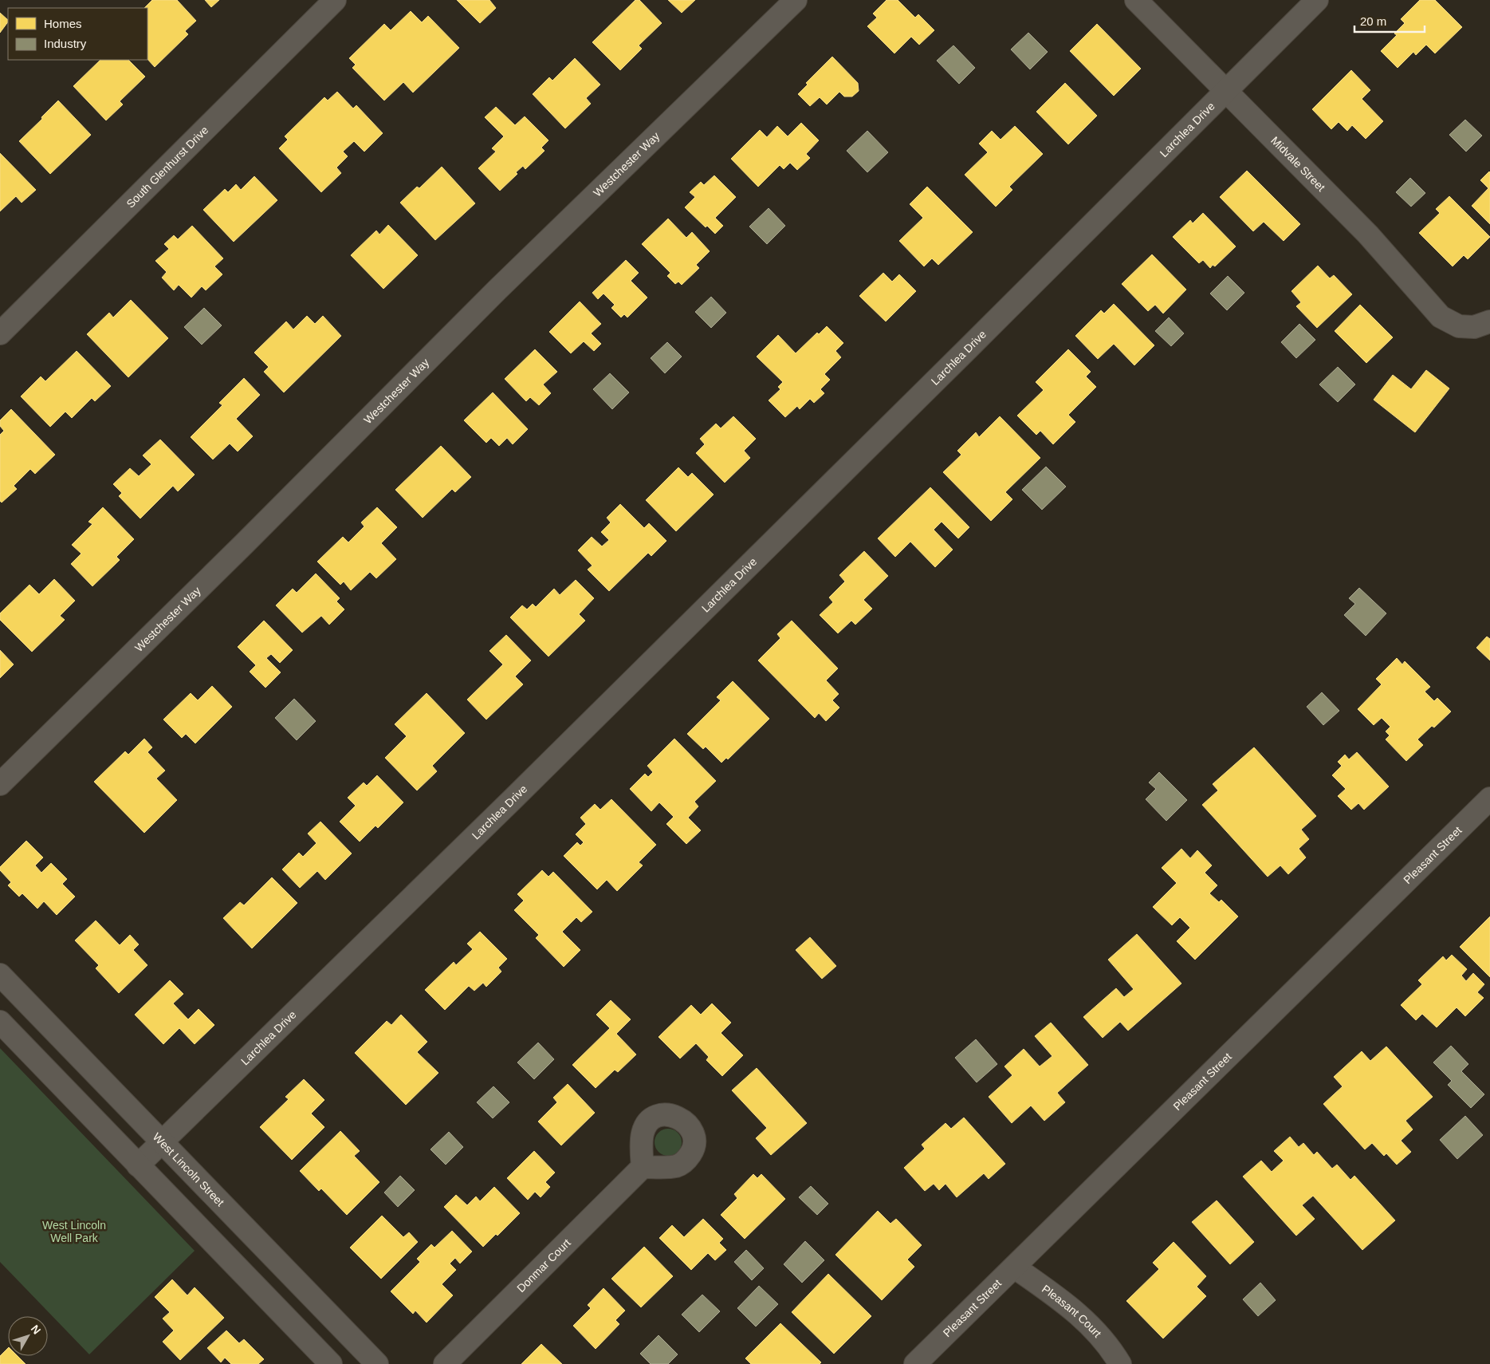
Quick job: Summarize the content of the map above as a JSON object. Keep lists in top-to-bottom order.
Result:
{
  "streets": {
    "street": [
      "Larchlea Drive",
      "Midvale Street",
      "Westchester Way",
      "South Glenhurst Drive",
      "Pleasant Street",
      "West Lincoln Street",
      "Donmar Court",
      "Pleasant Court"
    ]
  },
  "crossings": [
    ["Larchlea Drive", "Midvale Street"],
    ["Larchlea Drive", "West Lincoln Street"],
    ["Pleasant Street", "Pleasant Court"]
  ],
  "parks": ["West Lincoln Well Park"],
  "legend": ["Homes", "Industry"],
  "scale_bar": "20 m",
  "north": "top right"
}
